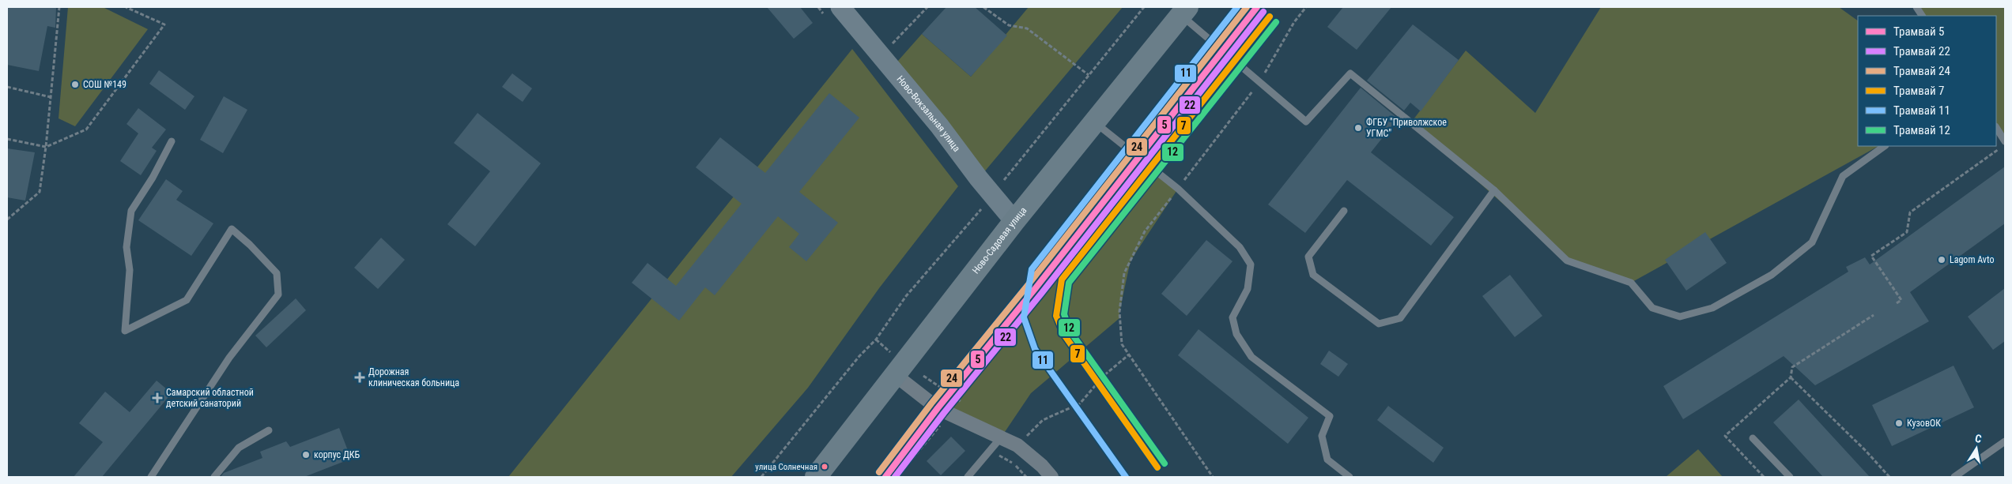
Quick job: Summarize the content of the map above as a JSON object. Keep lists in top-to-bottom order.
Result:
{
  "streets": {
    "main road": ["Ново-Садовая улица"],
    "street": ["Ново-Вокзальная улица"]
  },
  "crossings": [
    ["Ново-Вокзальная улица", "Ново-Садовая улица"]
  ],
  "places": {
    "other": [
      "СОШ №149",
      "ФГБУ \"Приволжское УГМС\"",
      "Lagom Avto",
      "КузовОК",
      "корпус ДКБ",
      "улица Солнечная"
    ],
    "health": ["Дорожная клиническая больница", "Самарский областной детский санаторий"]
  },
  "lines": [
    "tram line 5",
    "tram line 24",
    "tram line 11",
    "tram line 22",
    "tram line 7",
    "tram line 12"
  ],
  "legend": [
    "Трамвай 5",
    "Трамвай 22",
    "Трамвай 24",
    "Трамвай 7",
    "Трамвай 11",
    "Трамвай 12"
  ],
  "north": "top"
}
